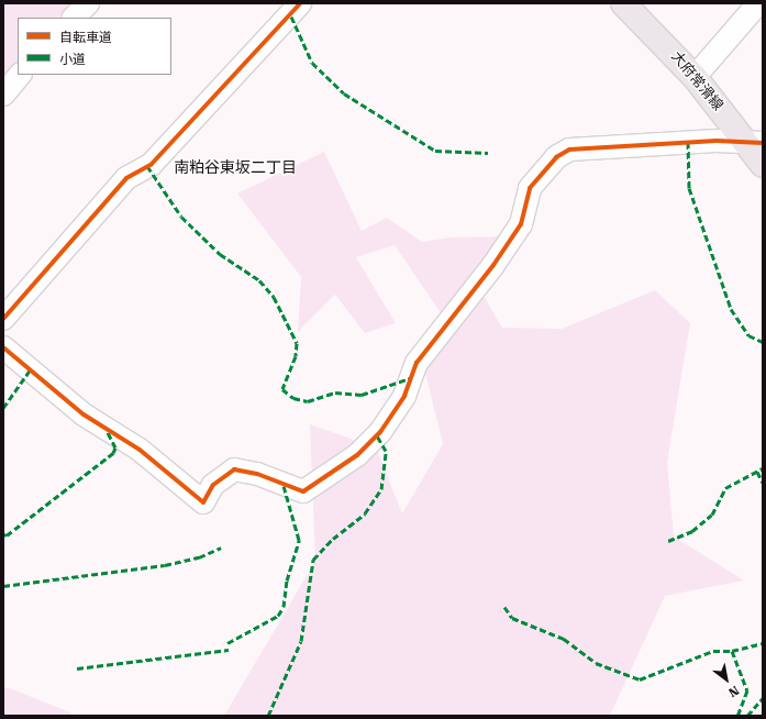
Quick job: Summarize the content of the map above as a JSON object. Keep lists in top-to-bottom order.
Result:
{
  "streets": {
    "main road": ["大府常滑線"]
  },
  "districts": ["南粕谷東坂二丁目"],
  "legend": ["自転車道", "小道"],
  "north": "bottom right"
}
